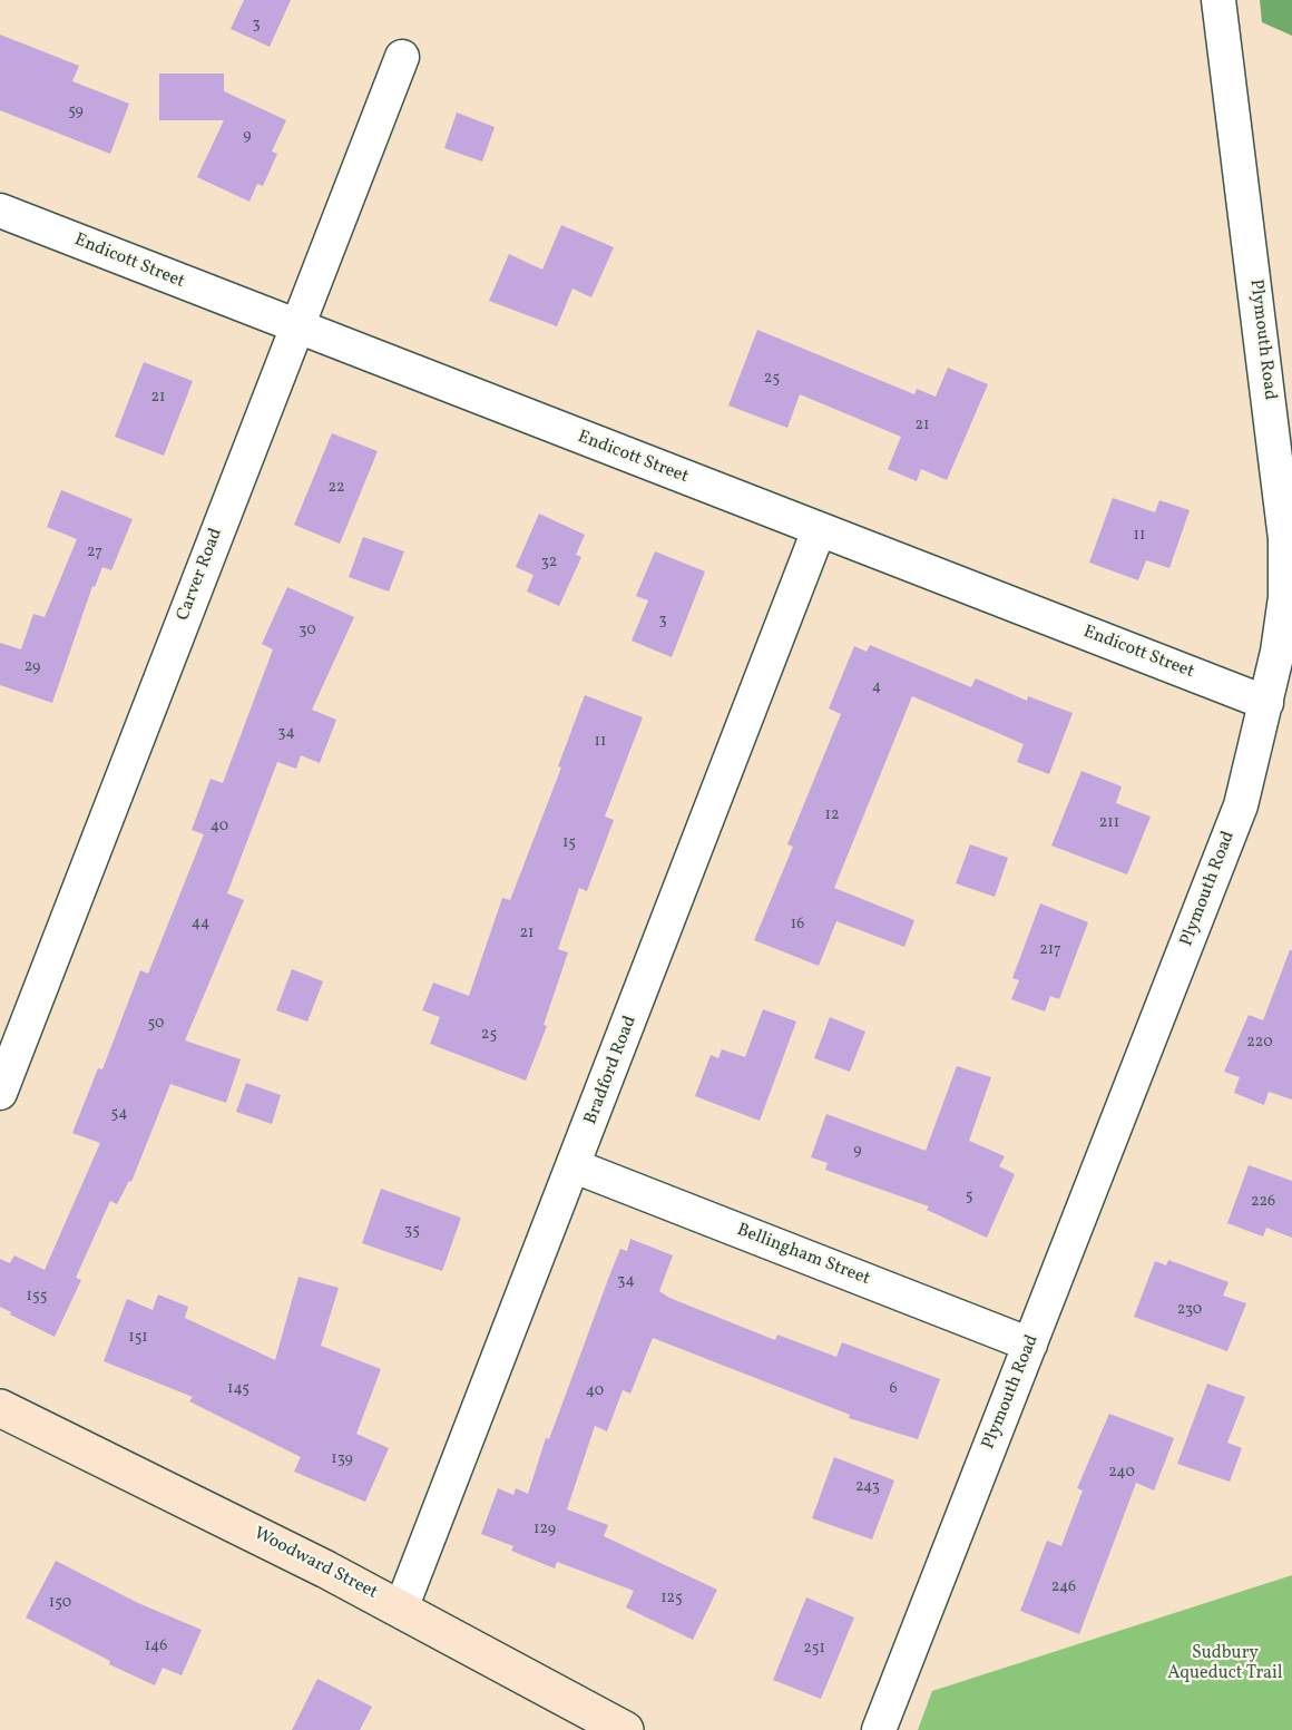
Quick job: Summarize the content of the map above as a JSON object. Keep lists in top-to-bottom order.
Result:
{
  "streets": {
    "street": [
      "Endicott Street",
      "Plymouth Road",
      "Carver Road",
      "Bradford Road",
      "Bellingham Street",
      "Woodward Street"
    ]
  },
  "crossings": [
    ["Endicott Street", "Plymouth Road"],
    ["Endicott Street", "Carver Road"],
    ["Endicott Street", "Bradford Road"],
    ["Plymouth Road", "Bellingham Street"],
    ["Bradford Road", "Bellingham Street"],
    ["Bradford Road", "Woodward Street"]
  ],
  "parks": ["Sudbury Aqueduct Trail"],
  "house_numbers": [
    "3",
    "59",
    "9",
    "25",
    "21",
    "21",
    "22",
    "11",
    "27",
    "32",
    "3",
    "30",
    "29",
    "4",
    "34",
    "11",
    "12",
    "211",
    "40",
    "15",
    "44",
    "16",
    "21",
    "217",
    "50",
    "25",
    "220",
    "54",
    "9",
    "5",
    "226",
    "35",
    "34",
    "155",
    "230",
    "151",
    "145",
    "6",
    "40",
    "139",
    "240",
    "243",
    "129",
    "246",
    "125",
    "150",
    "146",
    "251"
  ]
}
